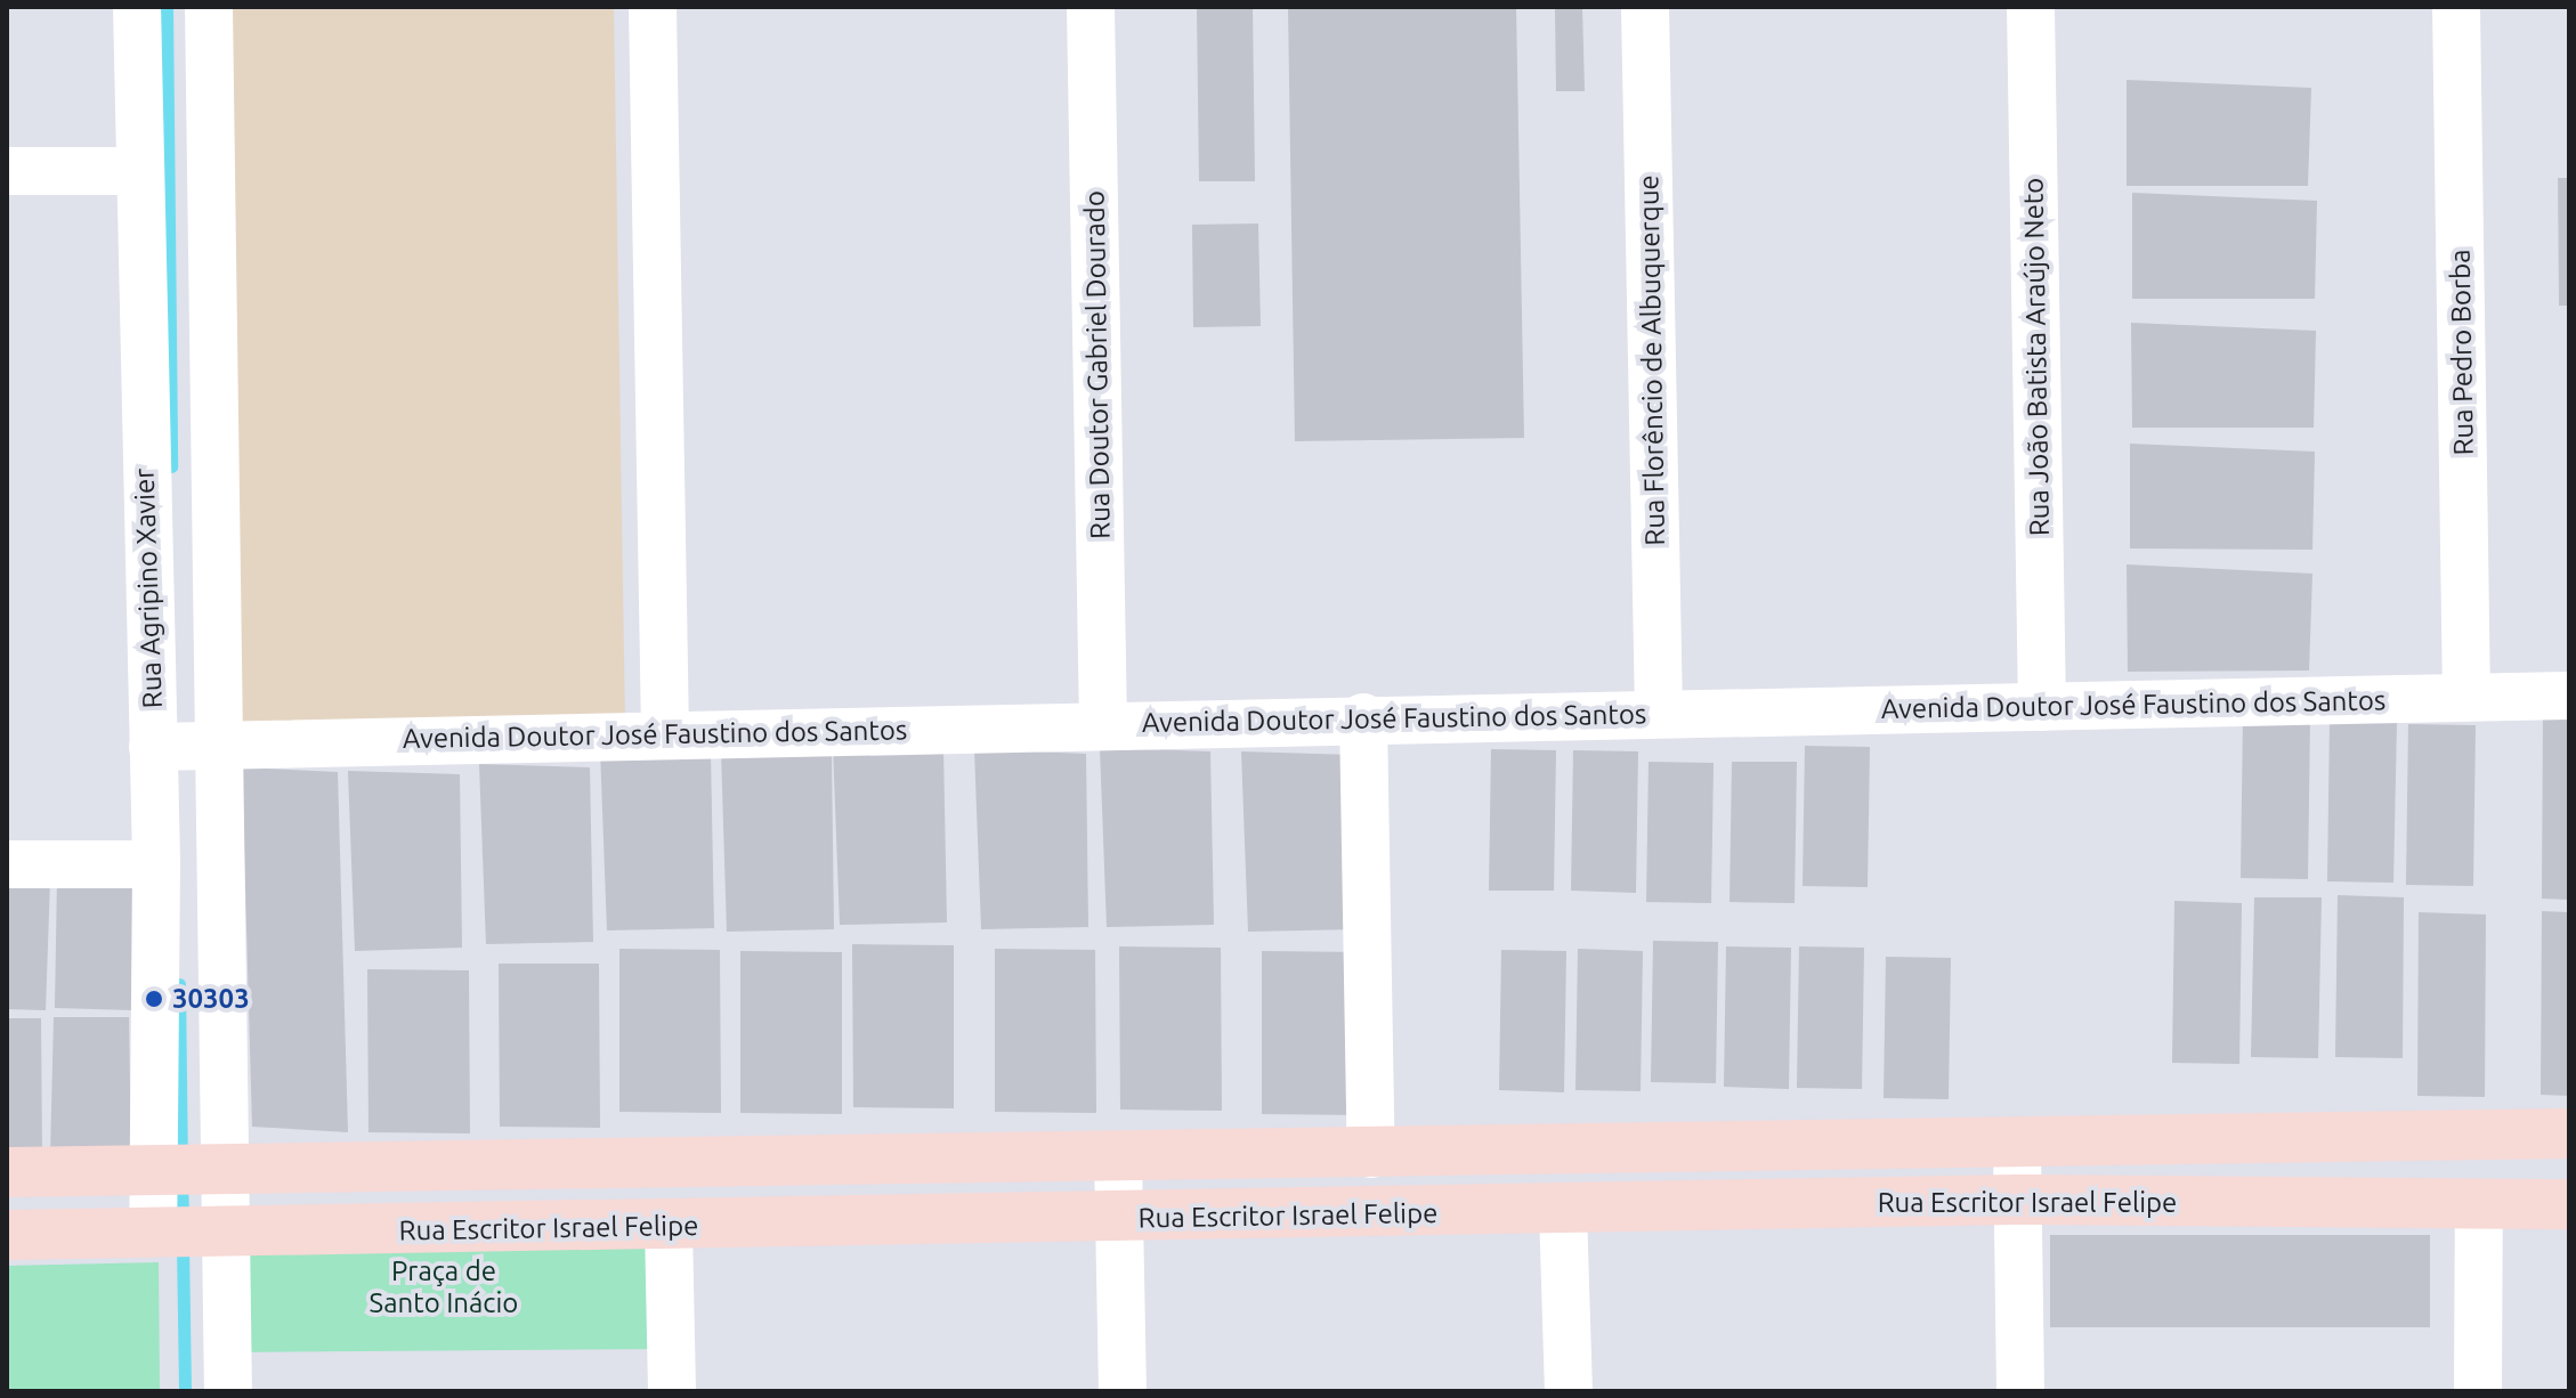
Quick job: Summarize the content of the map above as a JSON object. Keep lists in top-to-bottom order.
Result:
{
  "streets": {
    "street": [
      "Rua Pedro Borba",
      "Rua João Batista Araújo Neto",
      "Rua Florêncio de Albuquerque",
      "Rua Doutor Gabriel Dourado",
      "Rua Agripino Xavier",
      "Avenida Doutor José Faustino dos Santos",
      "Rua Escritor Israel Felipe"
    ]
  },
  "crossings": [
    ["Rua Pedro Borba", "Avenida Doutor José Faustino dos Santos"],
    ["Rua João Batista Araújo Neto", "Avenida Doutor José Faustino dos Santos"],
    ["Rua Florêncio de Albuquerque", "Avenida Doutor José Faustino dos Santos"],
    ["Rua Doutor Gabriel Dourado", "Avenida Doutor José Faustino dos Santos"],
    ["Rua Agripino Xavier", "Avenida Doutor José Faustino dos Santos"],
    ["Rua Agripino Xavier", "Rua Escritor Israel Felipe"]
  ],
  "parks": ["Praça de Santo Inácio"],
  "places": ["30303"]
}
